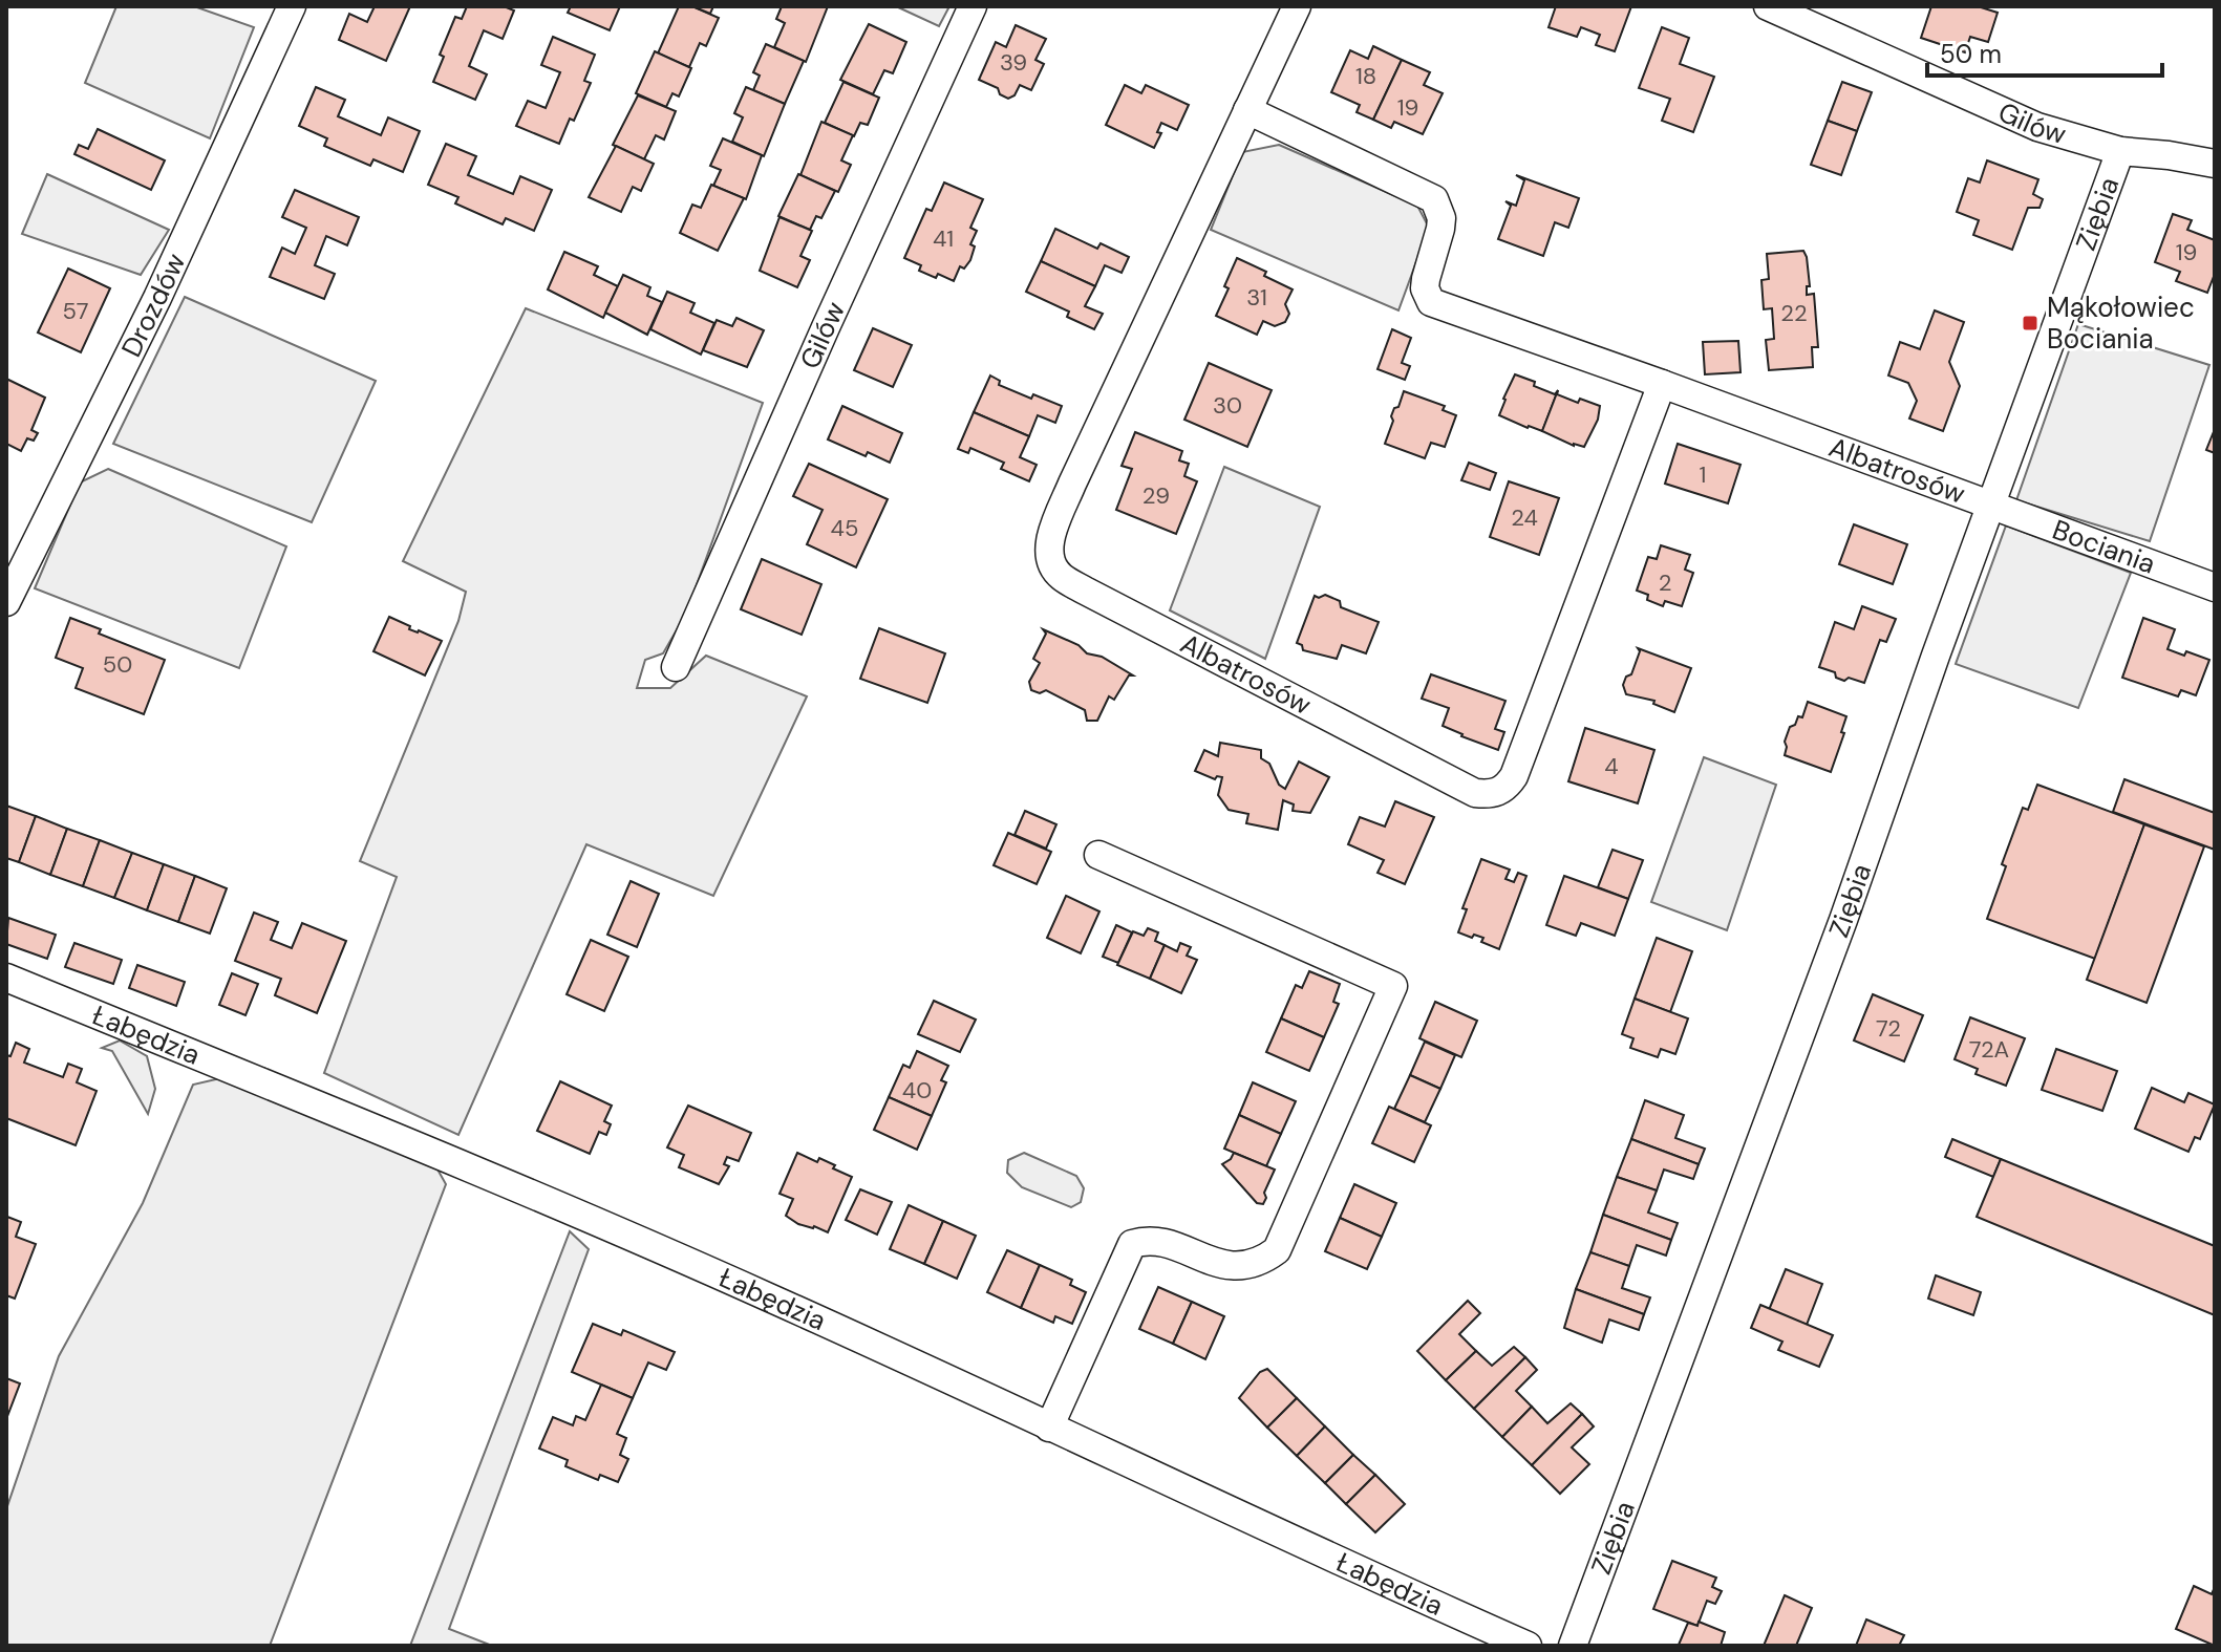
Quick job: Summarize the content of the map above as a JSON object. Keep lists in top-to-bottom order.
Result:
{
  "streets": {
    "street": [
      "Gilów",
      "Ziębia",
      "Drozdów",
      "Albatrosów",
      "Bociania",
      "Łabędzia"
    ]
  },
  "crossings": [
    ["Gilów", "Ziębia"],
    ["Ziębia", "Albatrosów"],
    ["Ziębia", "Bociania"],
    ["Albatrosów", "Bociania"]
  ],
  "places": {
    "transit": ["Mąkołowiec Bociania"]
  },
  "house_numbers": [
    "39",
    "18",
    "19",
    "41",
    "19",
    "31",
    "57",
    "22",
    "30",
    "1",
    "29",
    "24",
    "45",
    "2",
    "50",
    "4",
    "72",
    "72A",
    "40"
  ],
  "scale_bar": "50 m"
}
